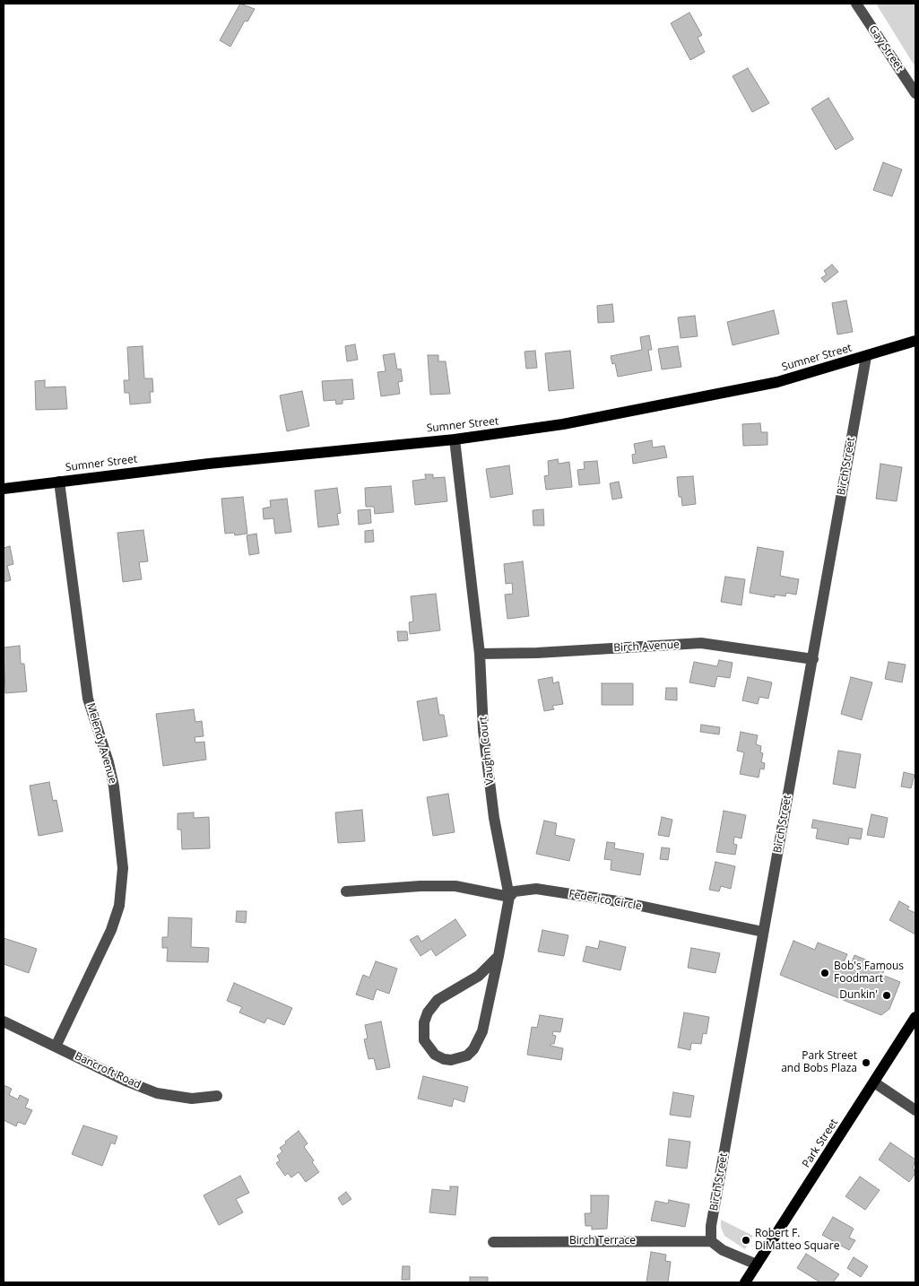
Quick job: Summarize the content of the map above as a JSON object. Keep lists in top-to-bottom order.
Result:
{
  "streets": {
    "main road": ["Sumner Street", "Park Street"],
    "street": [
      "Gay Street",
      "Birch Street",
      "Birch Avenue",
      "Melendy Avenue",
      "Vaughn Court",
      "Federico Circle",
      "Bancroft Road",
      "Birch Terrace"
    ]
  },
  "crossings": [
    ["Sumner Street", "Birch Street"],
    ["Sumner Street", "Melendy Avenue"],
    ["Sumner Street", "Vaughn Court"],
    ["Birch Street", "Birch Avenue"],
    ["Birch Street", "Federico Circle"],
    ["Birch Street", "Birch Terrace"],
    ["Birch Avenue", "Vaughn Court"],
    ["Melendy Avenue", "Bancroft Road"],
    ["Vaughn Court", "Federico Circle"]
  ],
  "places": [
    "Bob's Famous Foodmart",
    "Dunkin'",
    "Park Street and Bobs Plaza",
    "Robert F. DiMatteo Square"
  ]
}
